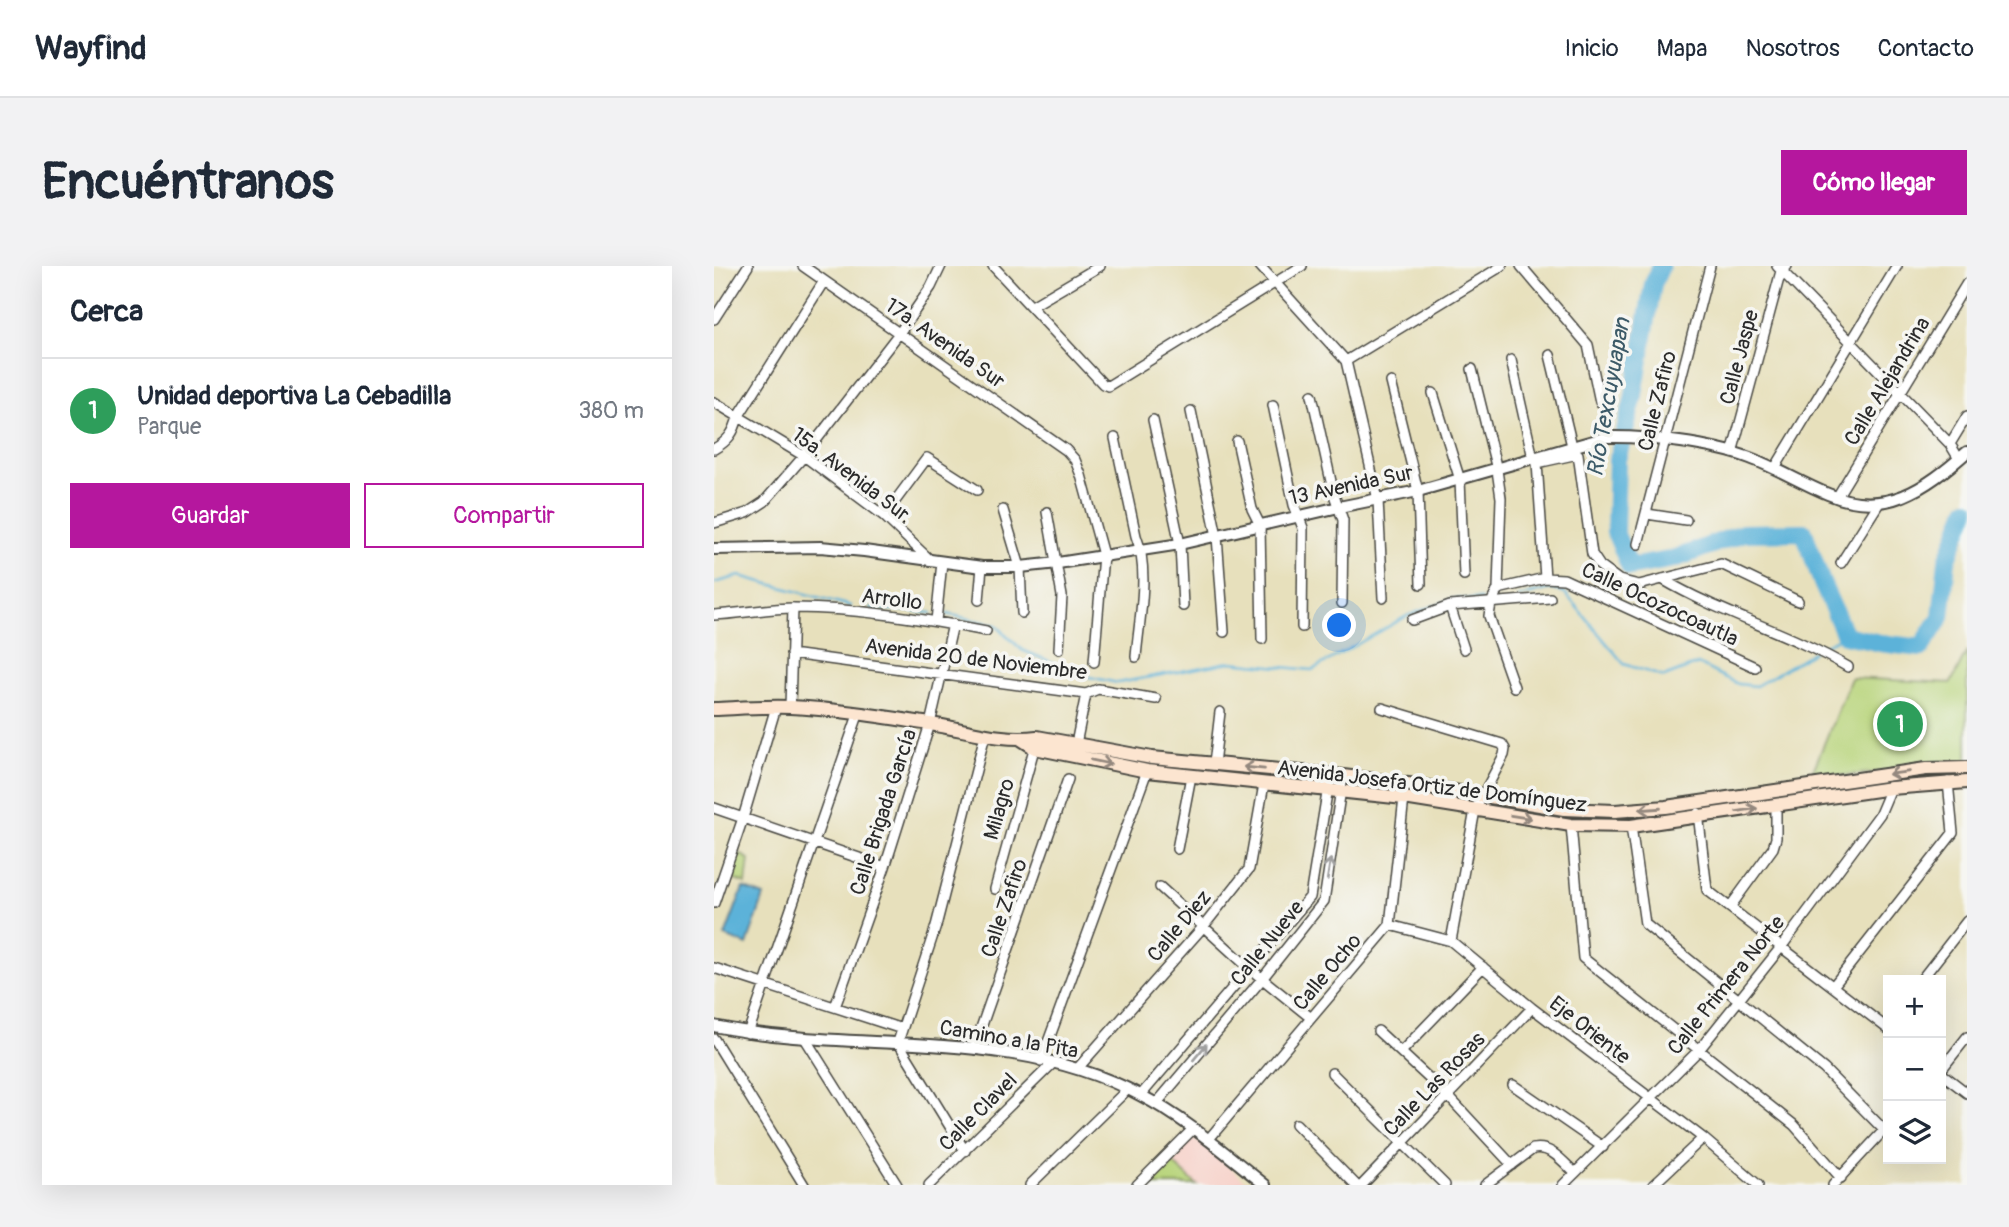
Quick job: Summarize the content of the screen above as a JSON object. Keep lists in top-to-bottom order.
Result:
{
  "streets": {
    "main road": ["Avenida Josefa Ortiz de Domínguez"],
    "street": [
      "17a. Avenida Sur",
      "Calle Jaspe",
      "Calle Alejandrina",
      "Calle Zafiro",
      "15a. Avenida Sur.",
      "13 Avenida Sur",
      "Arrollo",
      "Calle Ocozocoautla",
      "Avenida 20 de Noviembre",
      "Milagro",
      "Calle Brigada García",
      "Calle Diez",
      "Calle Nueve",
      "Calle Ocho",
      "Calle Primera Norte",
      "Eje Oriente",
      "Camino a la Pita",
      "Calle Las Rosas",
      "Calle Clavel"
    ]
  },
  "crossings": [
    ["17a. Avenida Sur", "13 Avenida Sur"],
    ["Calle Jaspe", "13 Avenida Sur"],
    ["Calle Alejandrina", "13 Avenida Sur"],
    ["Calle Zafiro", "13 Avenida Sur"],
    ["Calle Zafiro", "Camino a la Pita"],
    ["15a. Avenida Sur.", "13 Avenida Sur"],
    ["Arrollo", "Calle Brigada García"],
    ["Avenida 20 de Noviembre", "Calle Brigada García"],
    ["Avenida Josefa Ortiz de Domínguez", "Milagro"],
    ["Avenida Josefa Ortiz de Domínguez", "Calle Brigada García"],
    ["Avenida Josefa Ortiz de Domínguez", "Calle Diez"],
    ["Avenida Josefa Ortiz de Domínguez", "Calle Nueve"],
    ["Avenida Josefa Ortiz de Domínguez", "Calle Ocho"],
    ["Avenida Josefa Ortiz de Domínguez", "Calle Primera Norte"],
    ["Calle Diez", "Camino a la Pita"],
    ["Calle Nueve", "Camino a la Pita"],
    ["Calle Ocho", "Eje Oriente"],
    ["Calle Ocho", "Camino a la Pita"],
    ["Calle Primera Norte", "Eje Oriente"],
    ["Eje Oriente", "Calle Las Rosas"],
    ["Camino a la Pita", "Calle Clavel"]
  ],
  "water": ["Río Texcuyuapan"],
  "page": {
    "header": "Wayfind",
    "nav": [
      "Inicio",
      "Mapa",
      "Nosotros",
      "Contacto"
    ],
    "buttons": [
      "Cómo llegar",
      ["Guardar", "Compartir"]
    ],
    "title": "Encuéntranos",
    "heading": "Cerca",
    "list": [
      {
        "mark": "1",
        "name": "Unidad deportiva La Cebadilla",
        "note": "Parque",
        "value": "380 m"
      }
    ],
    "pins": "1",
    "map_buttons": ["+", "−"]
  }
}
